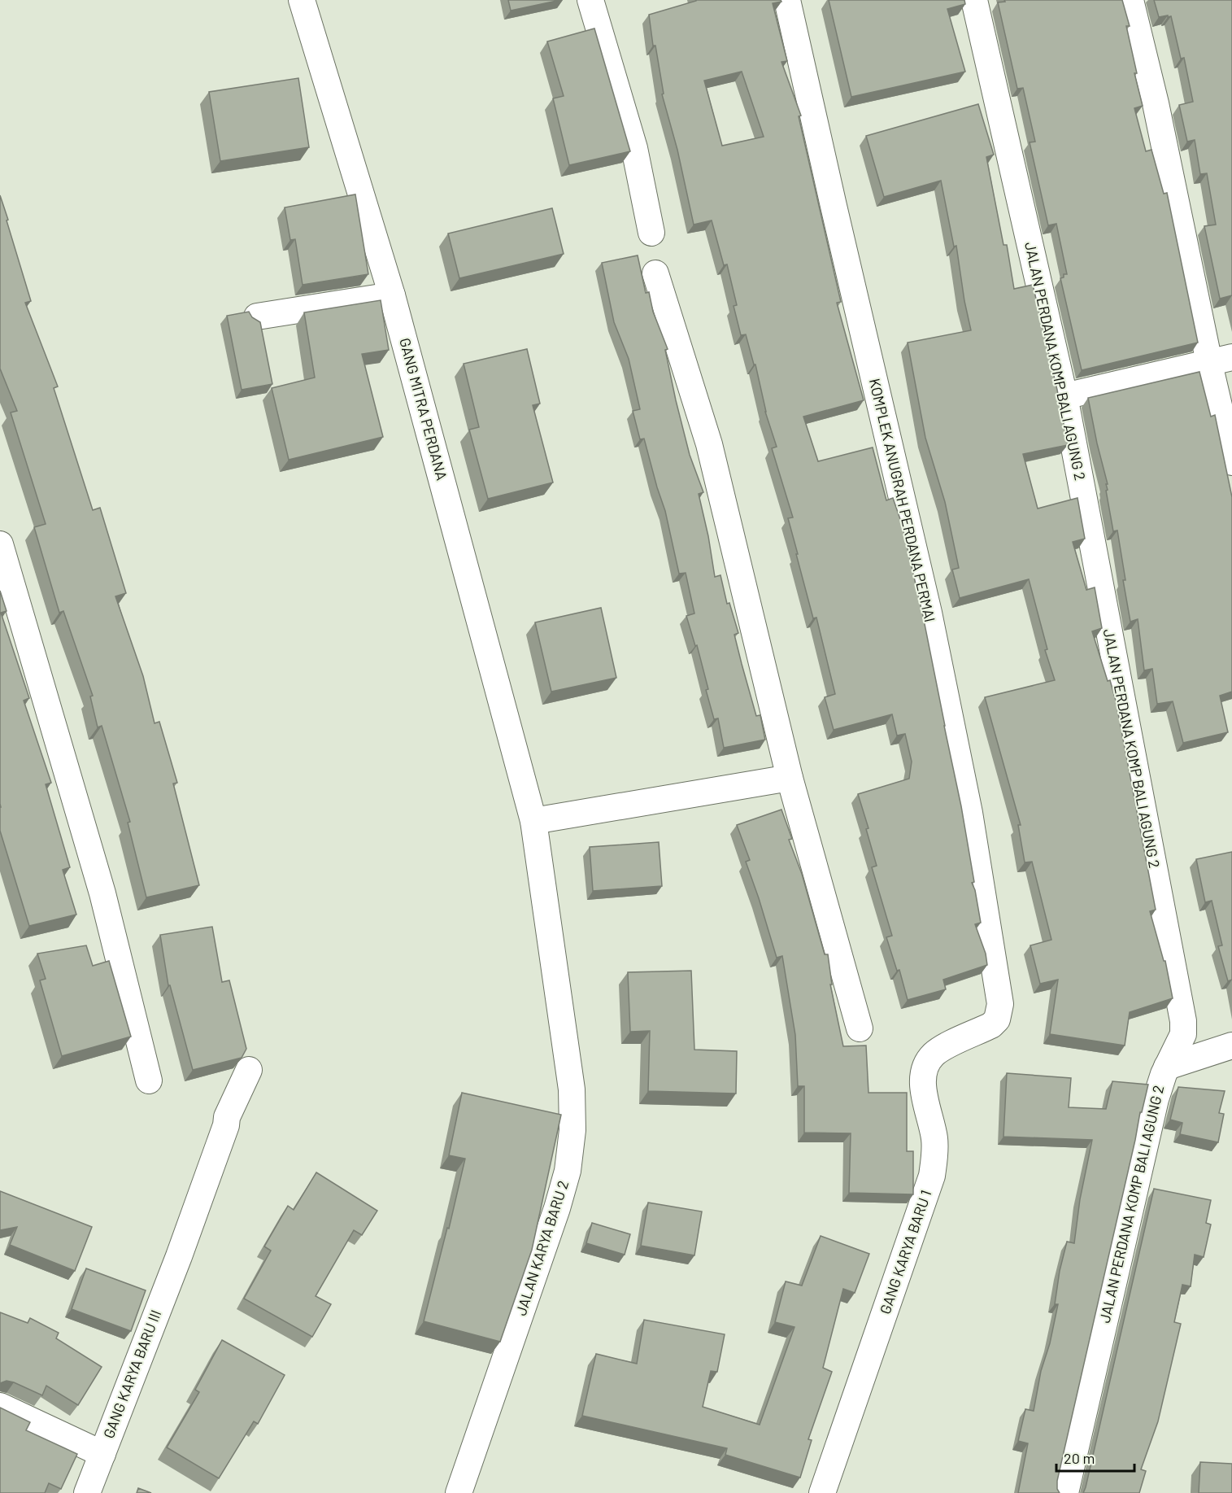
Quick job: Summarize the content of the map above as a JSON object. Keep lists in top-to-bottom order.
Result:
{
  "streets": {
    "street": [
      "JALAN PERDANA KOMP BALI AGUNG 2",
      "GANG MITRA PERDANA",
      "KOMPLEK ANUGRAH PERDANA PERMAI",
      "JALAN KARYA BARU 2",
      "GANG KARYA BARU 1",
      "GANG KARYA BARU III"
    ]
  },
  "crossings": [
    ["GANG MITRA PERDANA", "JALAN KARYA BARU 2"],
    ["KOMPLEK ANUGRAH PERDANA PERMAI", "GANG KARYA BARU 1"]
  ],
  "scale_bar": "20 m"
}
